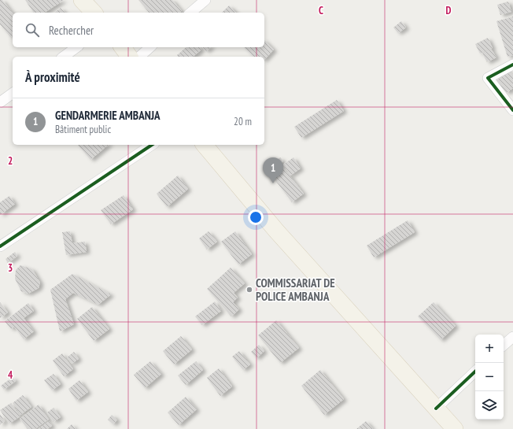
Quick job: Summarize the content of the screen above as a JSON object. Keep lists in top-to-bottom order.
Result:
{
  "places": ["COMMISSARIAT DE POLICE AMBANJA"],
  "page": {
    "search": "Rechercher",
    "heading": "À proximité",
    "list": [
      {
        "mark": "1",
        "name": "GENDARMERIE AMBANJA",
        "note": "Bâtiment public",
        "value": "20 m"
      }
    ],
    "pins": "1",
    "map_buttons": ["+", "−"]
  },
  "grid": {
    "columns": ["C", "D"],
    "rows": ["2", "3", "4"]
  }
}
